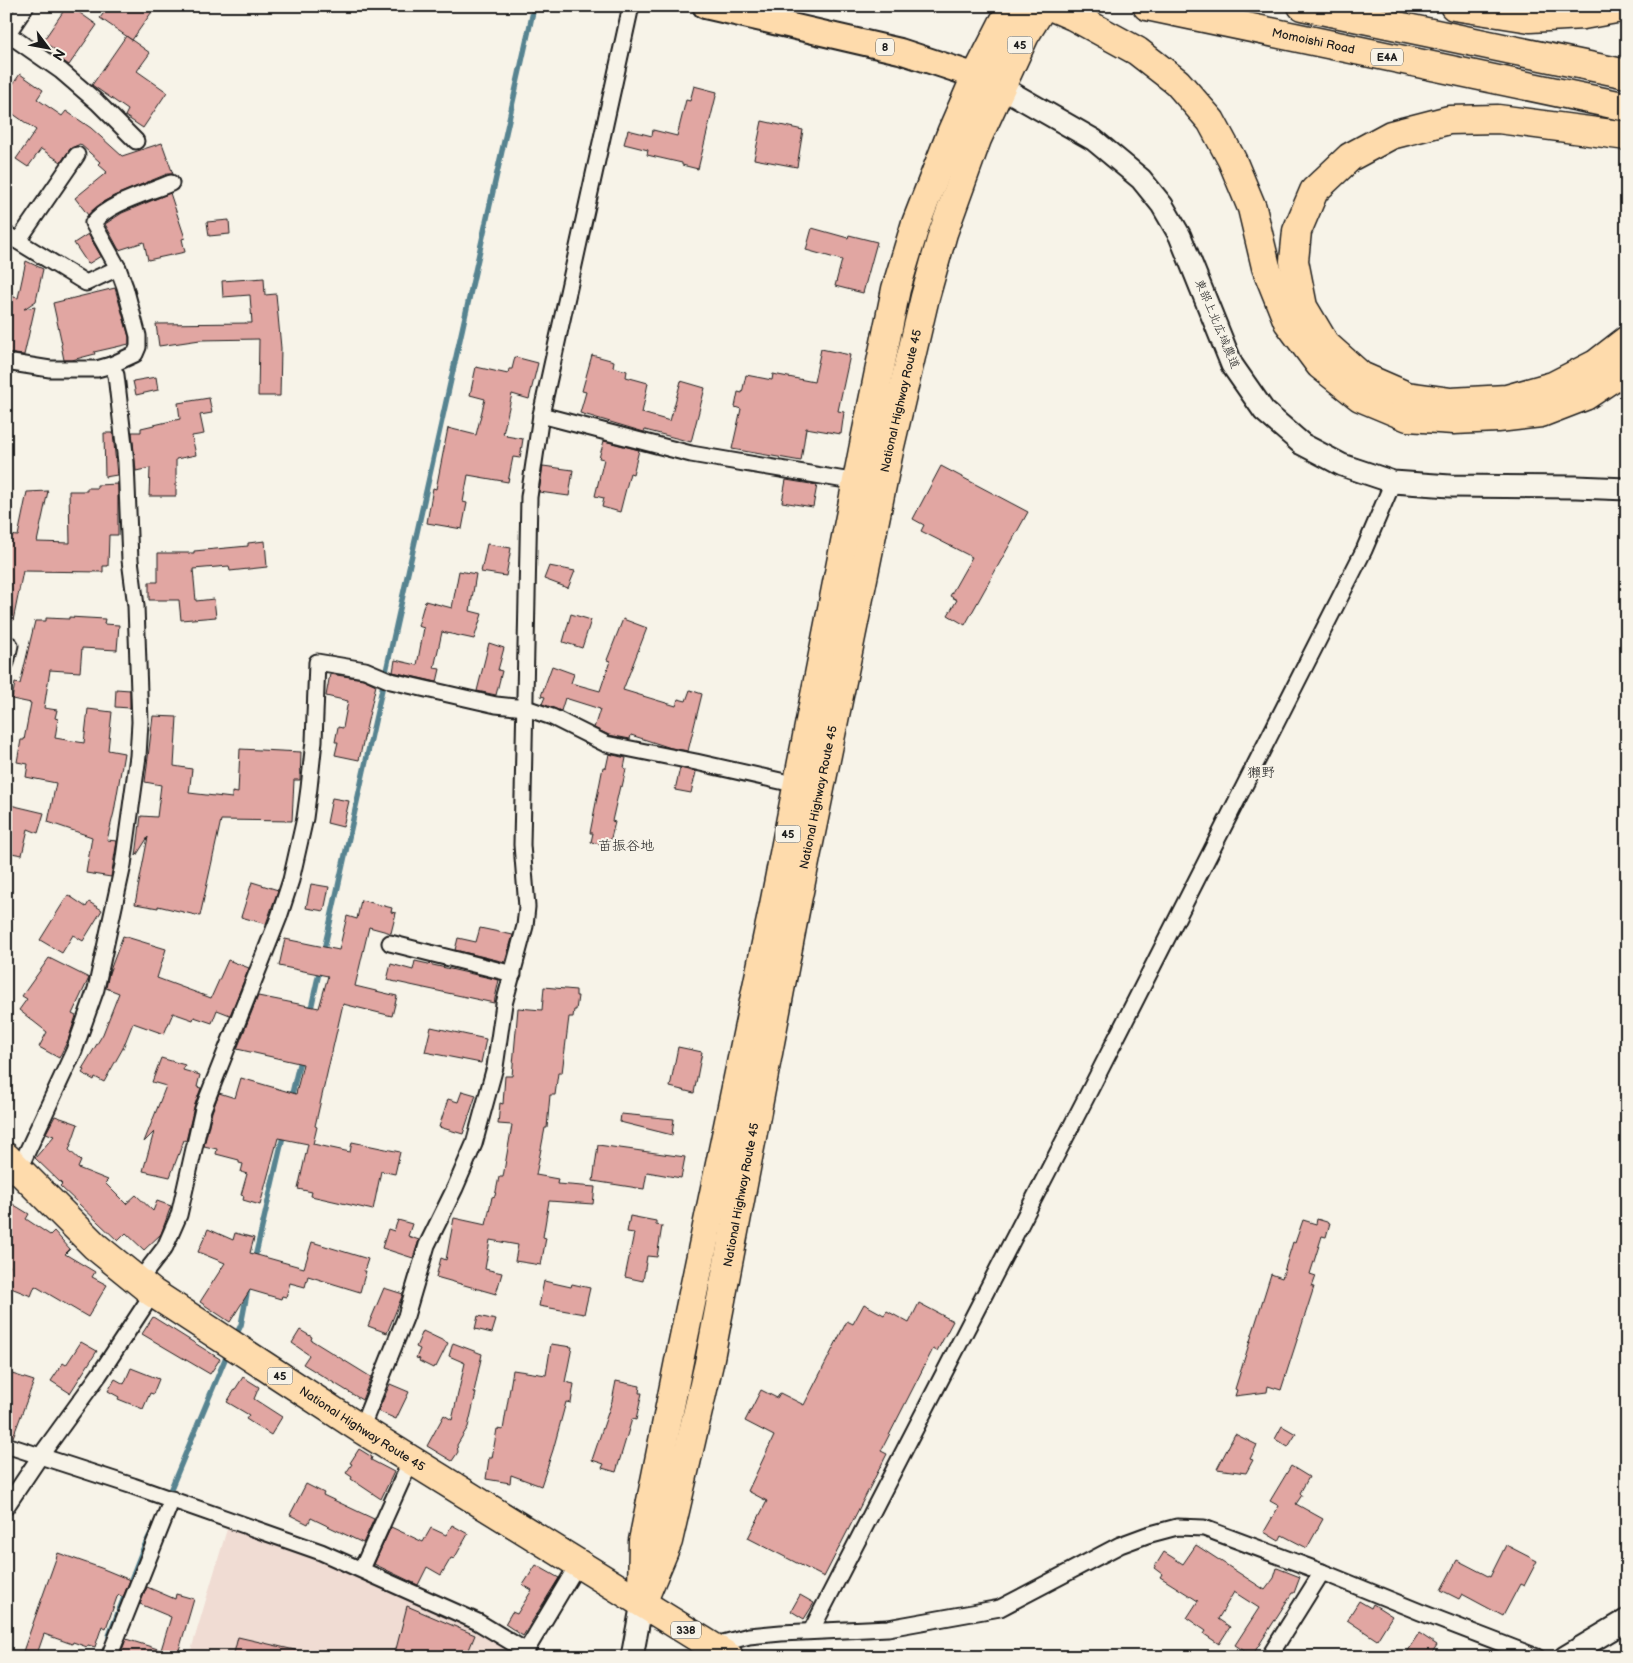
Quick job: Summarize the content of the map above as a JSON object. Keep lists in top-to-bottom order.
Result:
{
  "streets": {
    "highway": [
      "Momoishi Road",
      "45",
      "E4A",
      "National Highway Route 45",
      "338"
    ],
    "main road": ["8"],
    "street": ["東部上北広域農道"]
  },
  "crossings": [
    ["8", "東部上北広域農道"],
    ["8", "National Highway Route 45"],
    ["東部上北広域農道", "National Highway Route 45"],
    ["National Highway Route 45", "338"]
  ],
  "districts": ["獺野", "苗振谷地"],
  "north": "bottom right"
}
